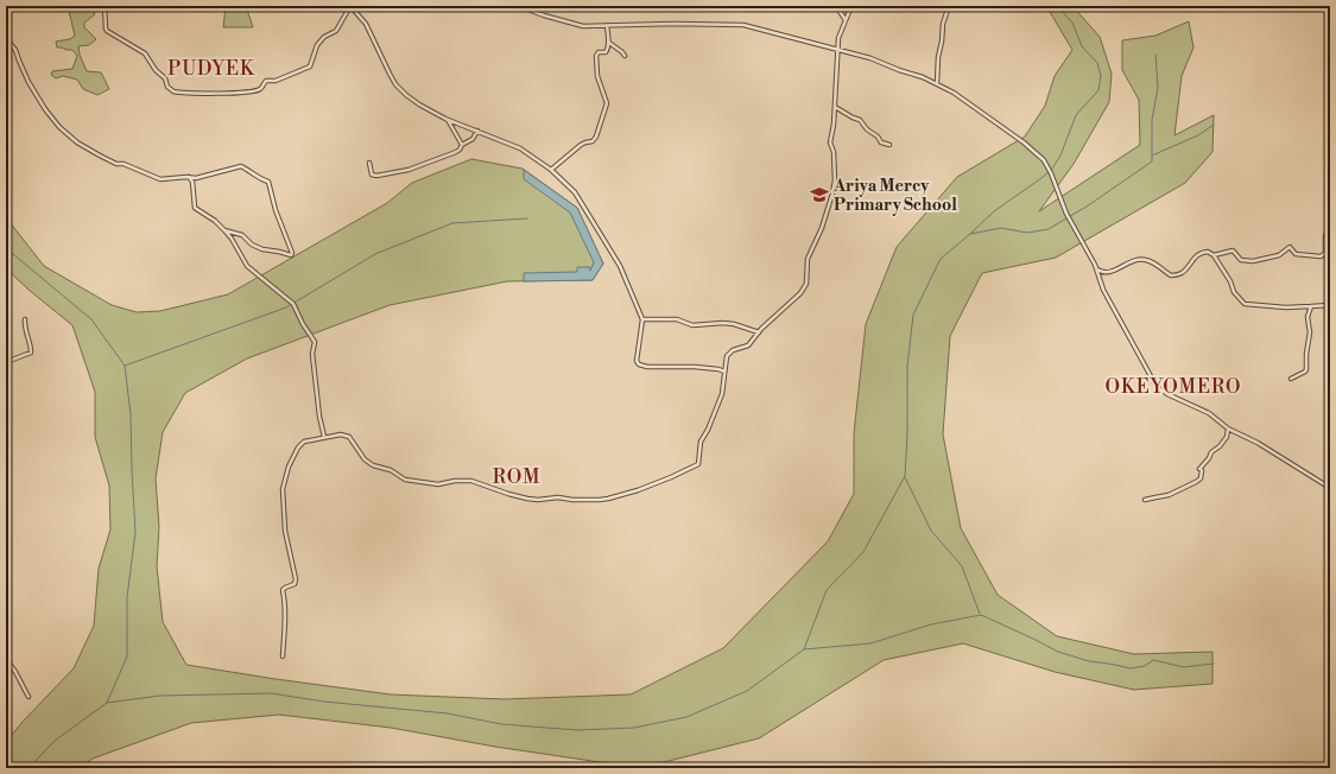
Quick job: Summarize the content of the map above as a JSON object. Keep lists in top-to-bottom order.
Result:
{
  "districts": ["PUDYEK", "OKEYOMERO", "ROM"],
  "places": {
    "school or university": ["Ariya Mercy Primary School"]
  }
}
